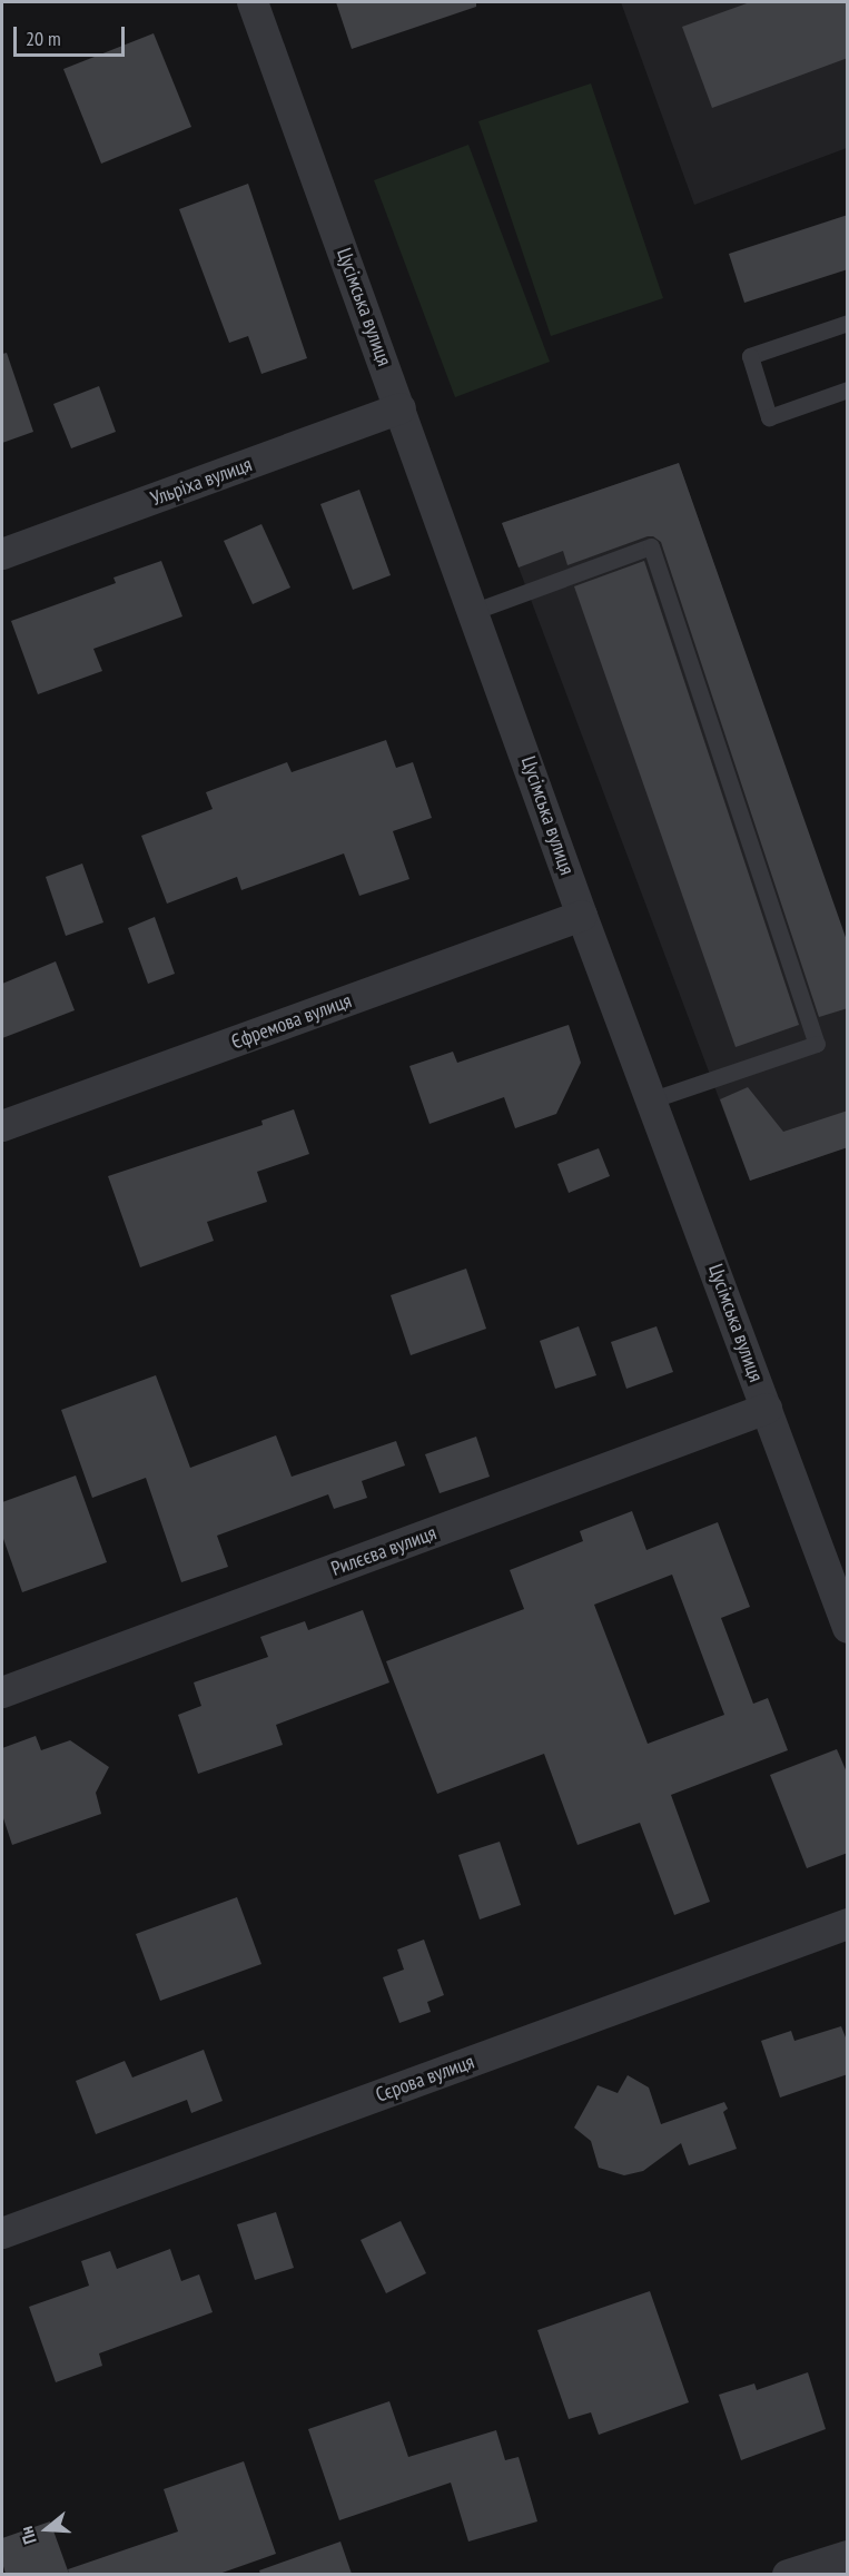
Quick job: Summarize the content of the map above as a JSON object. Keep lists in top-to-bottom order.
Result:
{
  "streets": {
    "street": [
      "Цусімська вулиця",
      "Ульріха вулиця",
      "Єфремова вулиця",
      "Рилєєва вулиця",
      "Сєрова вулиця"
    ]
  },
  "crossings": [
    ["Цусімська вулиця", "Ульріха вулиця"],
    ["Цусімська вулиця", "Єфремова вулиця"],
    ["Цусімська вулиця", "Рилєєва вулиця"]
  ],
  "scale_bar": "20 m",
  "north": "left"
}
